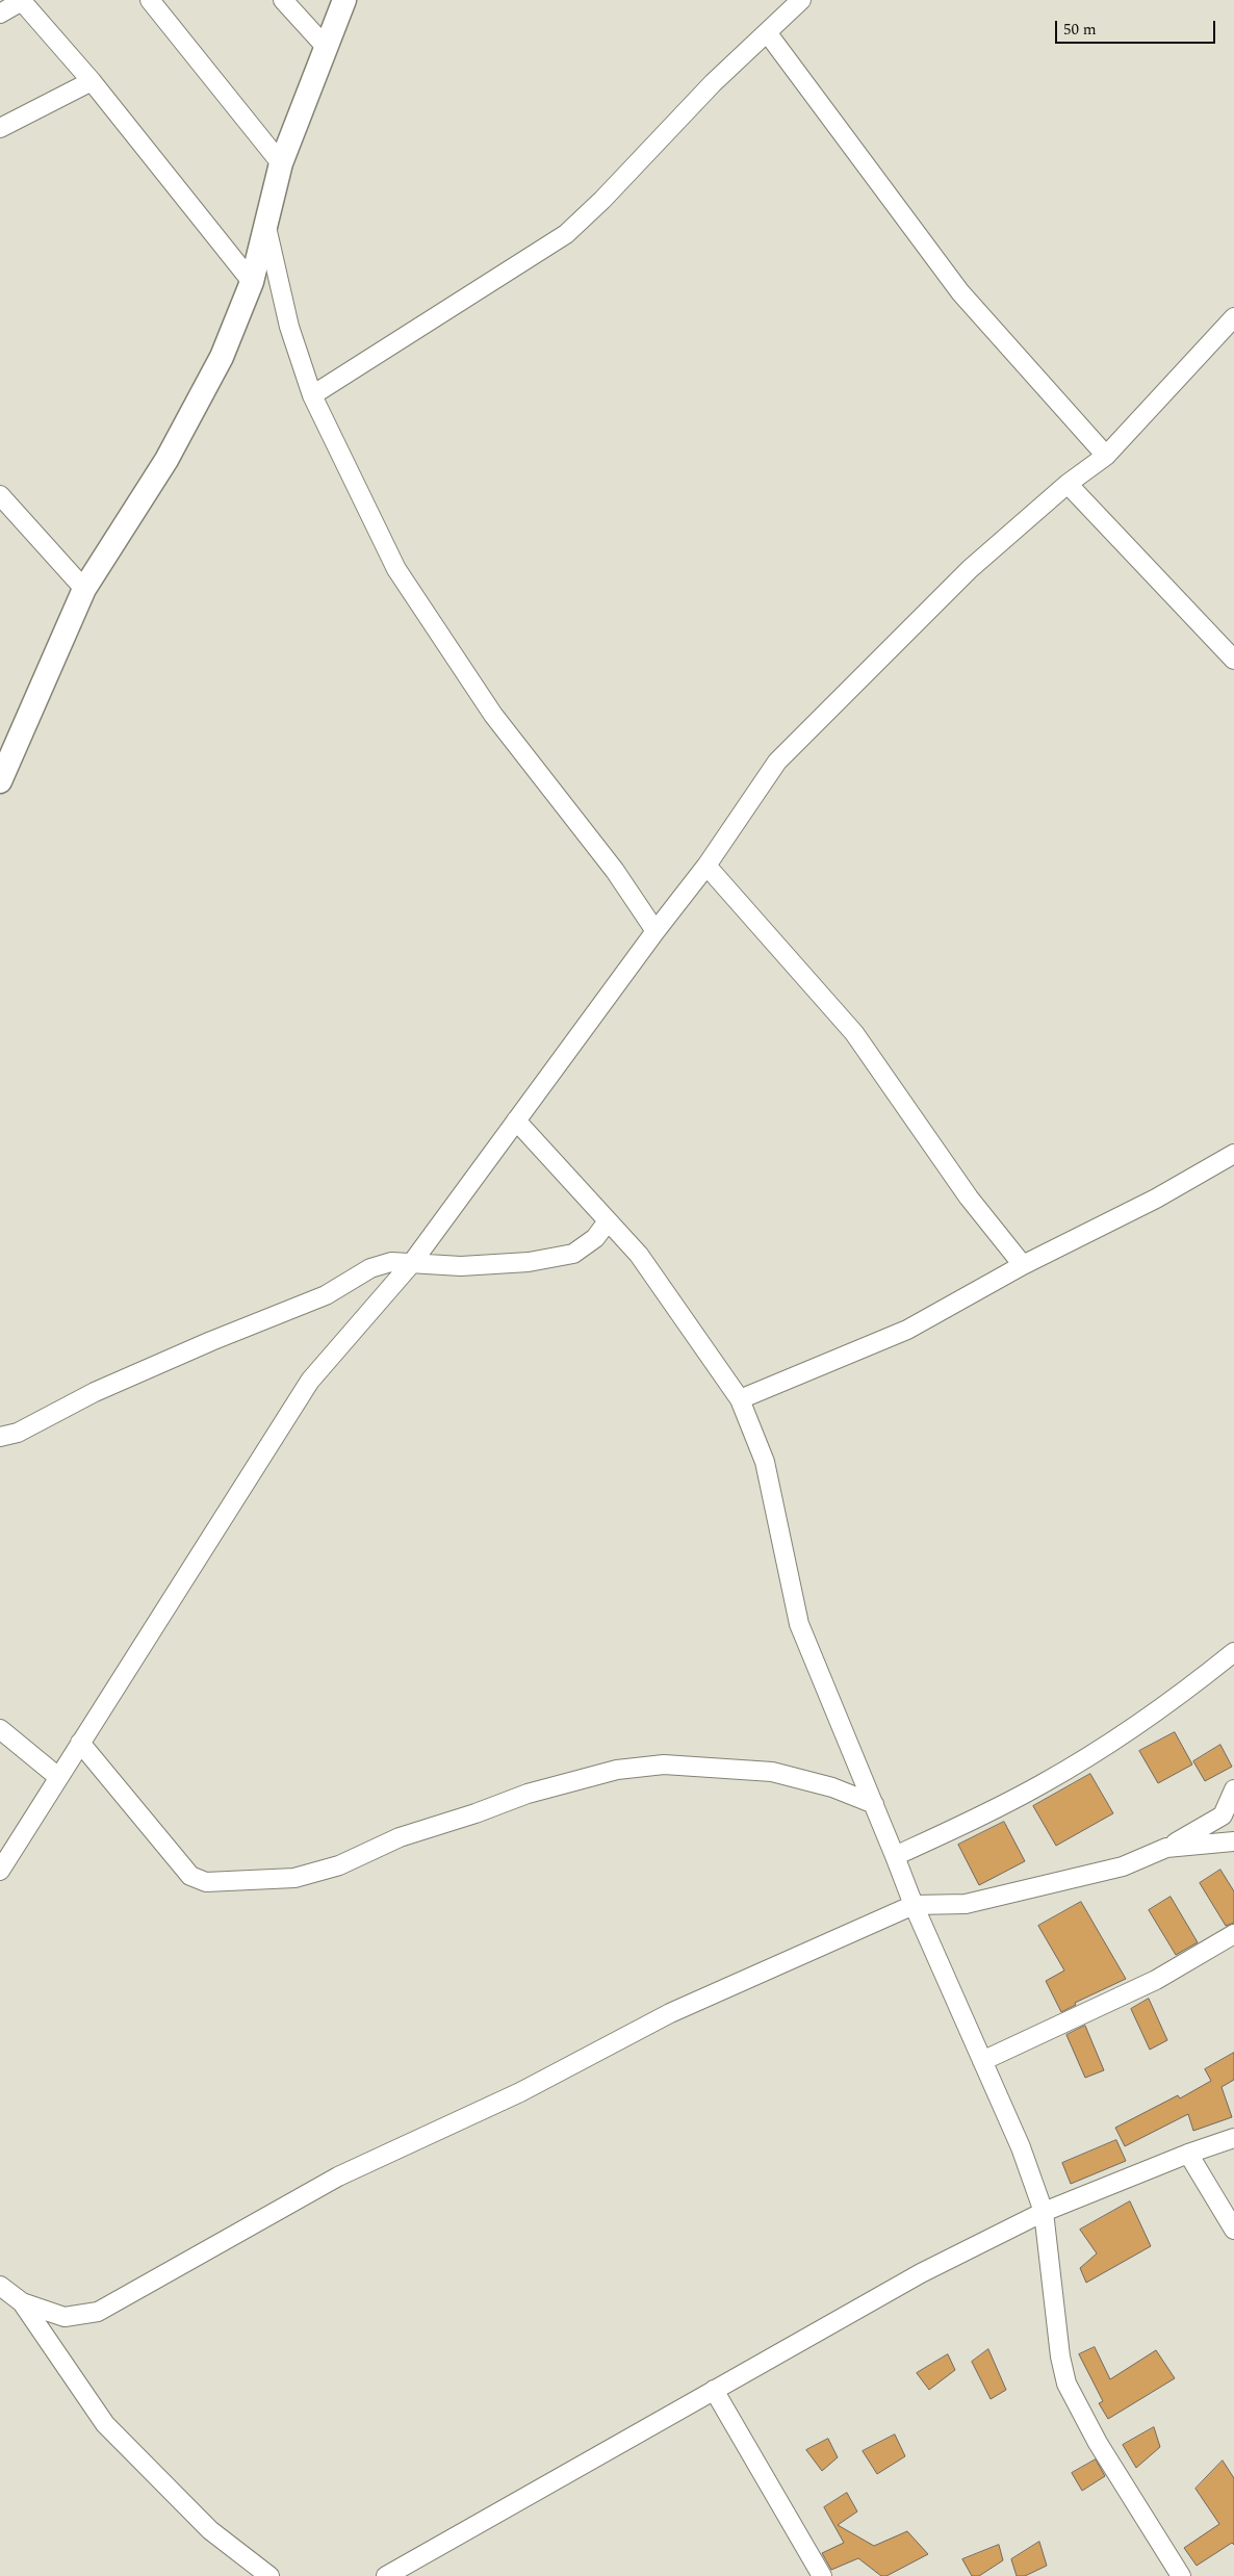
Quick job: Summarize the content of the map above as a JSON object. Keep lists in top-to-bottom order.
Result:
{
  "scale_bar": "50 m"
}
